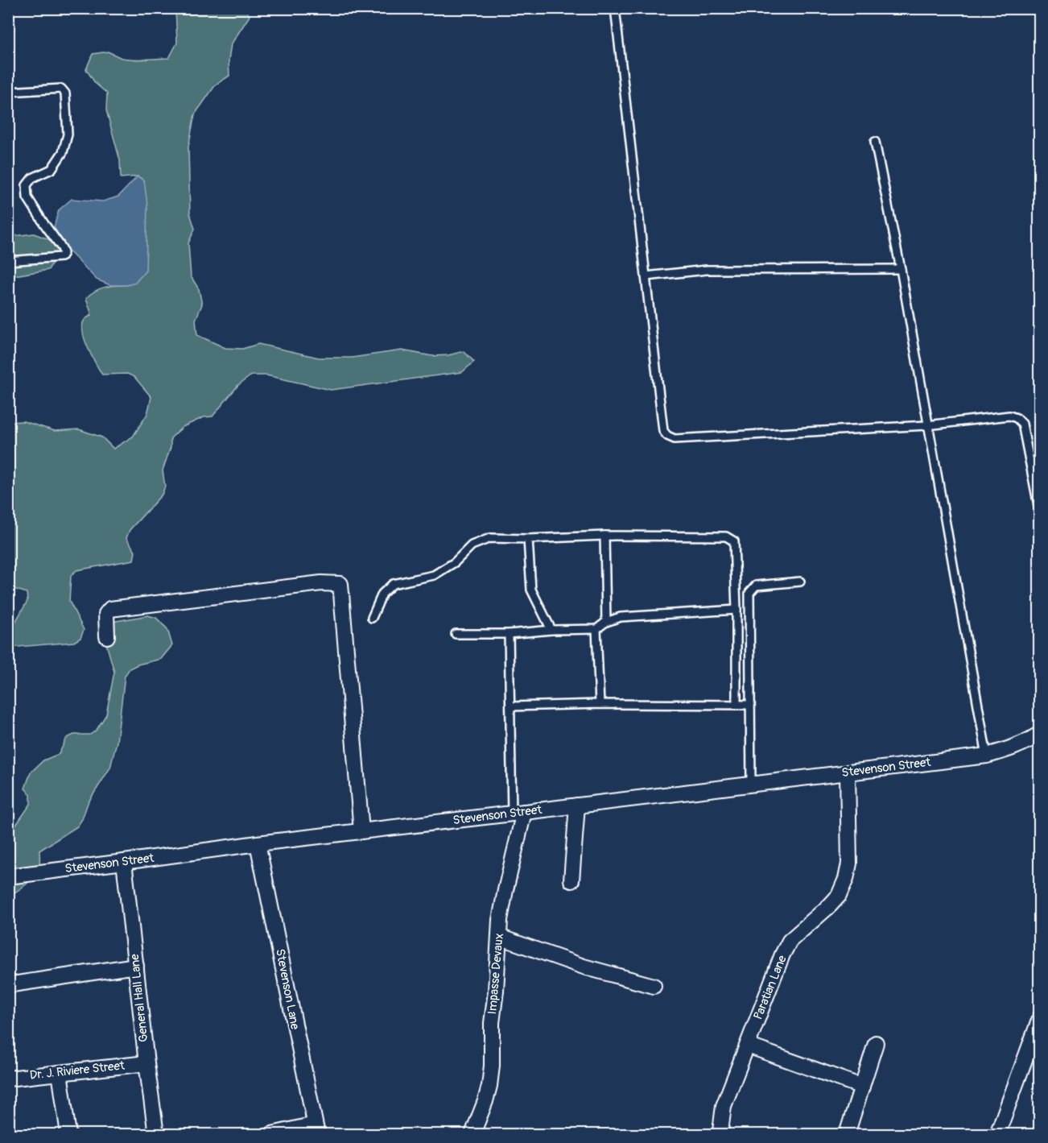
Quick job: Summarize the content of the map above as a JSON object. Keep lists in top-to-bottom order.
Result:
{
  "streets": {
    "street": [
      "Stevenson Street",
      "Impasse Devaux",
      "Paratian Lane",
      "Stevenson Lane",
      "General Hall Lane",
      "Dr. J. Riviere Street"
    ]
  },
  "crossings": [
    ["Stevenson Street", "Impasse Devaux"],
    ["Stevenson Street", "Paratian Lane"],
    ["Stevenson Street", "Stevenson Lane"],
    ["Stevenson Street", "General Hall Lane"],
    ["General Hall Lane", "Dr. J. Riviere Street"]
  ]
}
